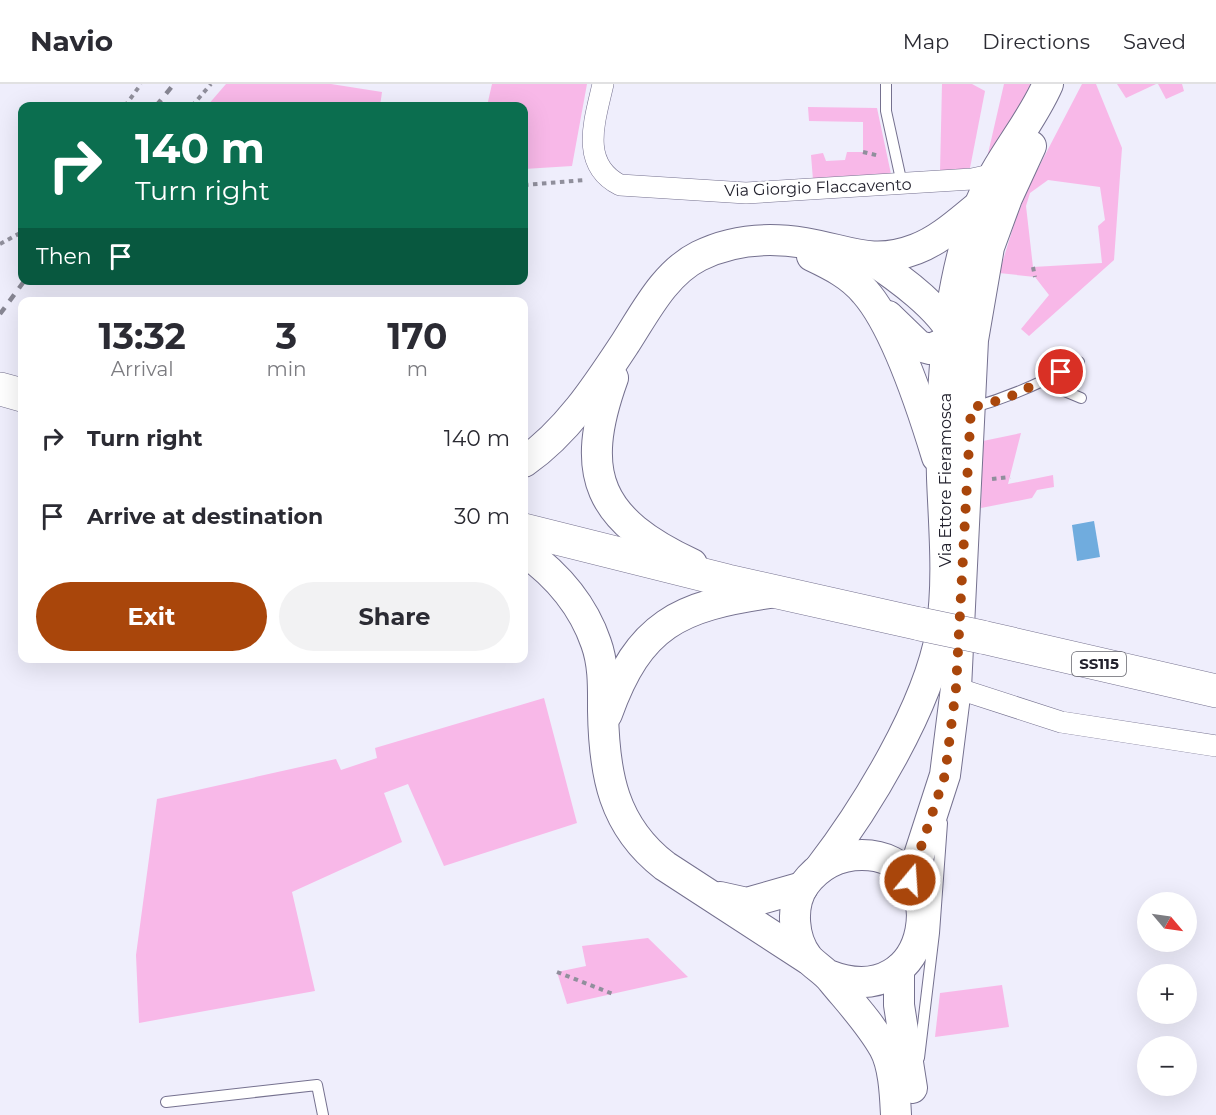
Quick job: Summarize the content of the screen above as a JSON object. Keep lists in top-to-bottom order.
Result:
{
  "streets": {
    "main road": ["Via Ettore Fieramosca", "SS115"],
    "street": ["Via Giorgio Flaccavento"]
  },
  "crossings": [
    ["Via Giorgio Flaccavento", "Via Ettore Fieramosca"]
  ],
  "north": "bottom right",
  "page": {
    "header": "Navio",
    "nav": ["Map", "Directions", "Saved"],
    "turn": ["140 m", "Turn right"],
    "then": "Then",
    "eta": [
      "13:32",
      "Arrival",
      "3",
      "min",
      "170",
      "m"
    ],
    "list": [
      {
        "name": "Turn right",
        "value": "140 m"
      },
      {
        "name": "Arrive at destination",
        "value": "30 m"
      }
    ],
    "buttons": ["Exit", "Share"],
    "map_buttons": ["+", "−"]
  }
}
